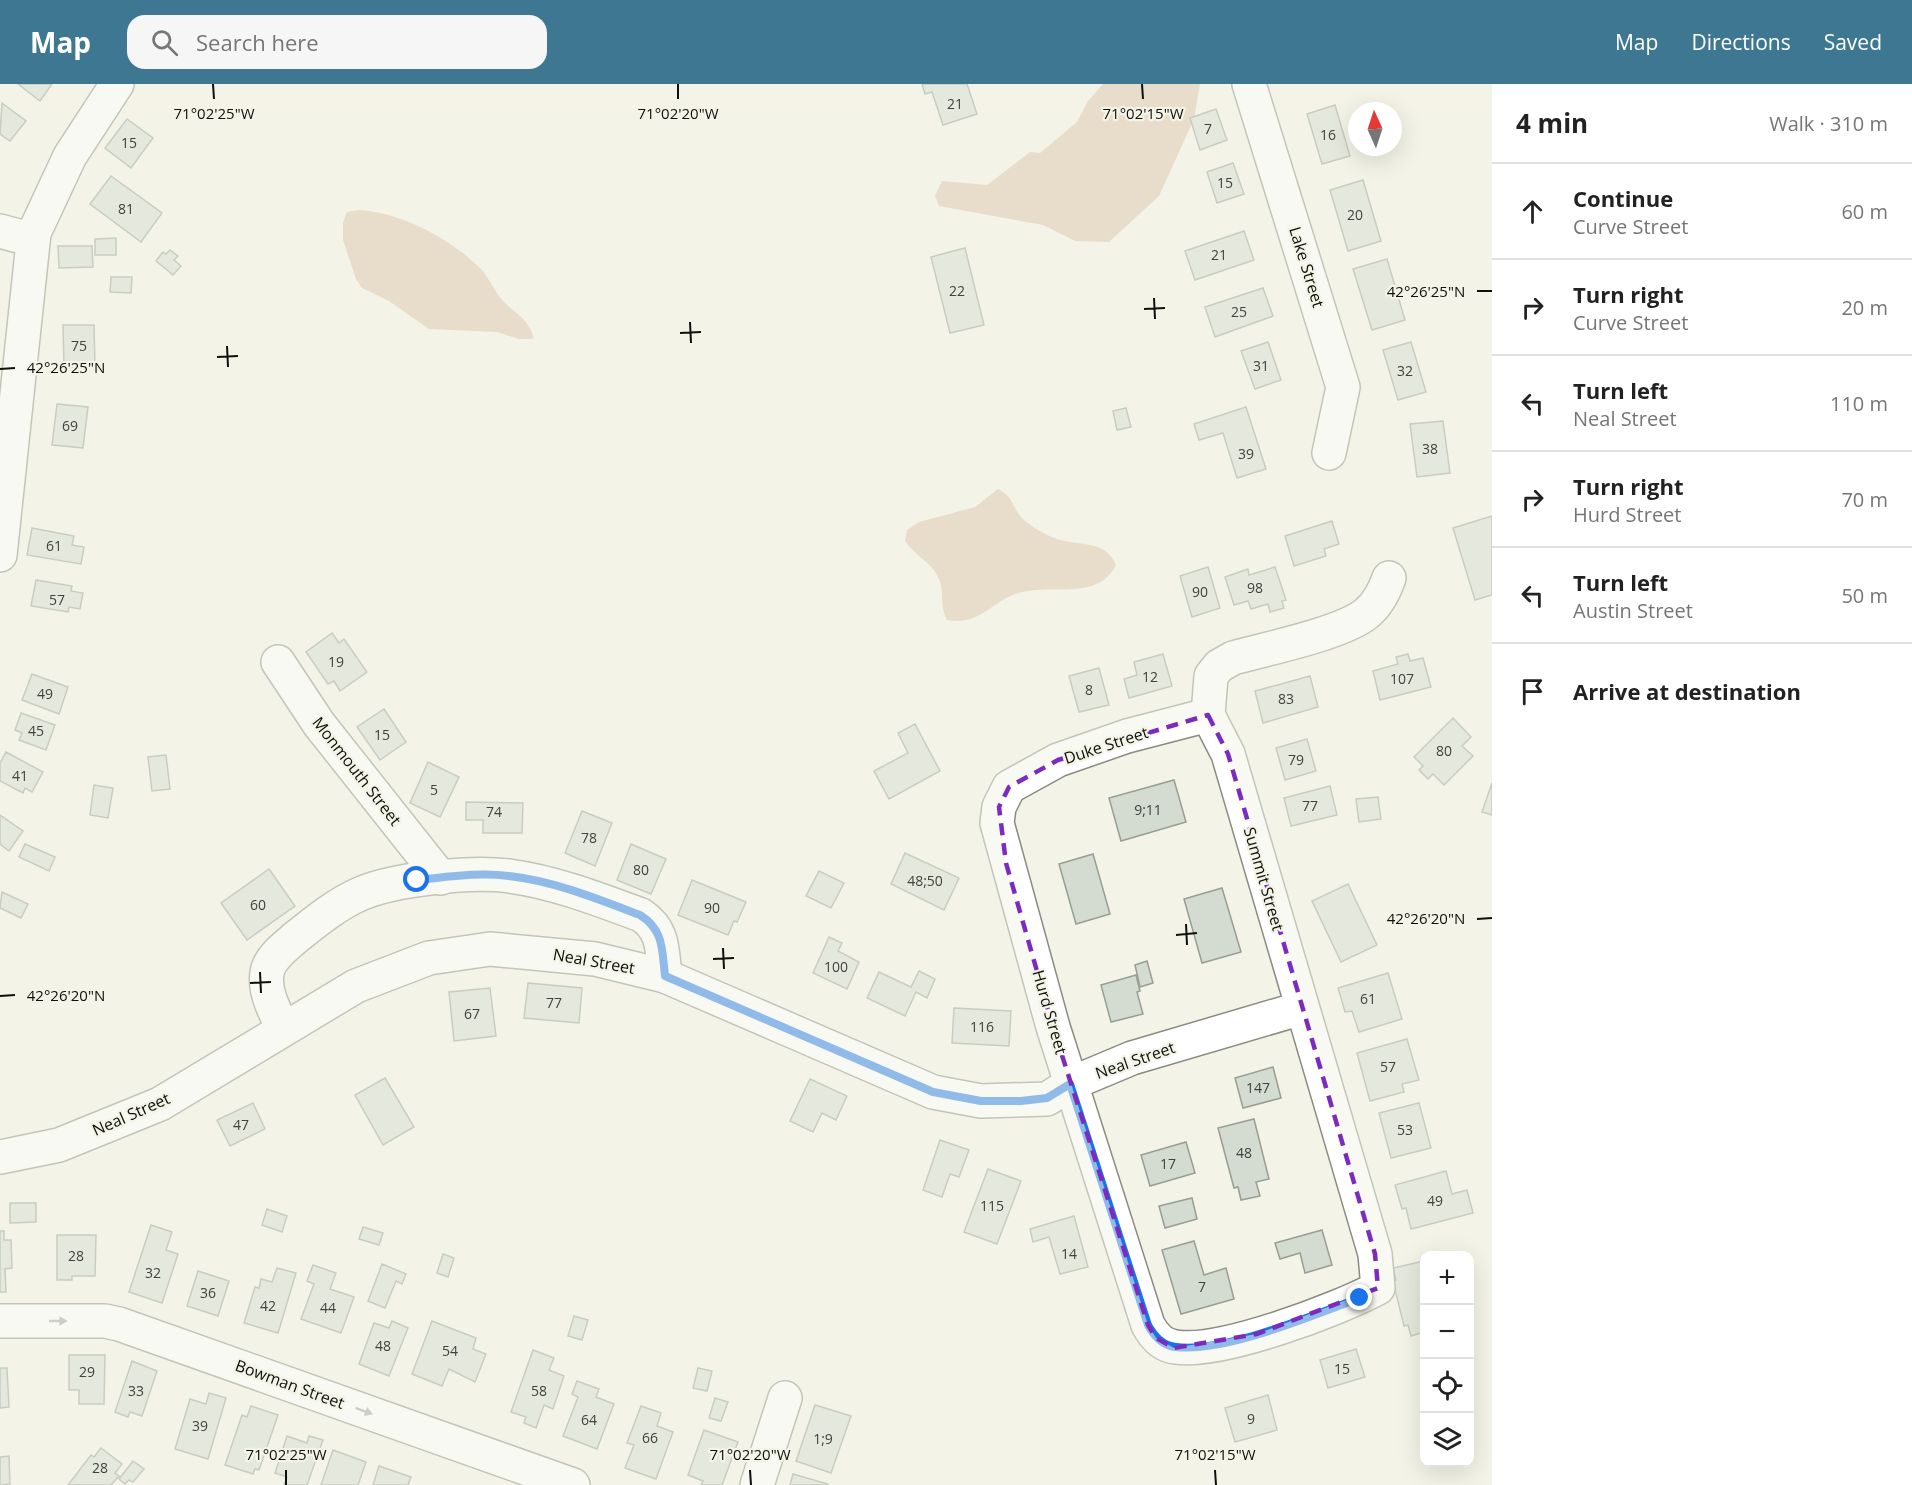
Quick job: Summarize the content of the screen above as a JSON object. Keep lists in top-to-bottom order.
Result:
{
  "streets": {
    "street": [
      "Lake Street",
      "Duke Street",
      "Monmouth Street",
      "Summit Street",
      "Neal Street",
      "Hurd Street",
      "Bowman Street"
    ]
  },
  "crossings": [
    ["Duke Street", "Summit Street"],
    ["Duke Street", "Hurd Street"],
    ["Summit Street", "Neal Street"],
    ["Summit Street", "Hurd Street"],
    ["Neal Street", "Hurd Street"]
  ],
  "one_way": ["Bowman Street"],
  "house_numbers": [
    "21",
    "7",
    "16",
    "15",
    "15",
    "81",
    "20",
    "21",
    "22",
    "25",
    "75",
    "31",
    "32",
    "69",
    "38",
    "39",
    "61",
    "98",
    "90",
    "57",
    "19",
    "12",
    "107",
    "8",
    "49",
    "83",
    "45",
    "15",
    "80",
    "79",
    "41",
    "5",
    "77",
    "9;11",
    "74",
    "78",
    "80",
    "48;50",
    "60",
    "90",
    "100",
    "61",
    "77",
    "67",
    "116",
    "57",
    "147",
    "47",
    "53",
    "48",
    "17",
    "49",
    "115",
    "14",
    "28",
    "32",
    "7",
    "36",
    "42",
    "44",
    "48",
    "54",
    "15",
    "29",
    "33",
    "58",
    "9",
    "64",
    "39",
    "66",
    "1;9",
    "28"
  ],
  "north": "top",
  "page": {
    "header": "Map",
    "search": "Search here",
    "nav": ["Map", "Directions", "Saved"],
    "heading": ["4 min", "Walk · 310 m"],
    "list": [
      ["Continue", "Curve Street", "60 m"],
      ["Turn right", "Curve Street", "20 m"],
      ["Turn left", "Neal Street", "110 m"],
      ["Turn right", "Hurd Street", "70 m"],
      ["Turn left", "Austin Street", "50 m"],
      "Arrive at destination"
    ],
    "map_buttons": ["+", "−"]
  },
  "coordinates": [
    "71°02'25\"W",
    "71°02'20\"W",
    "71°02'15\"W",
    "42°26'25\"N",
    "42°26'20\"N"
  ]
}
